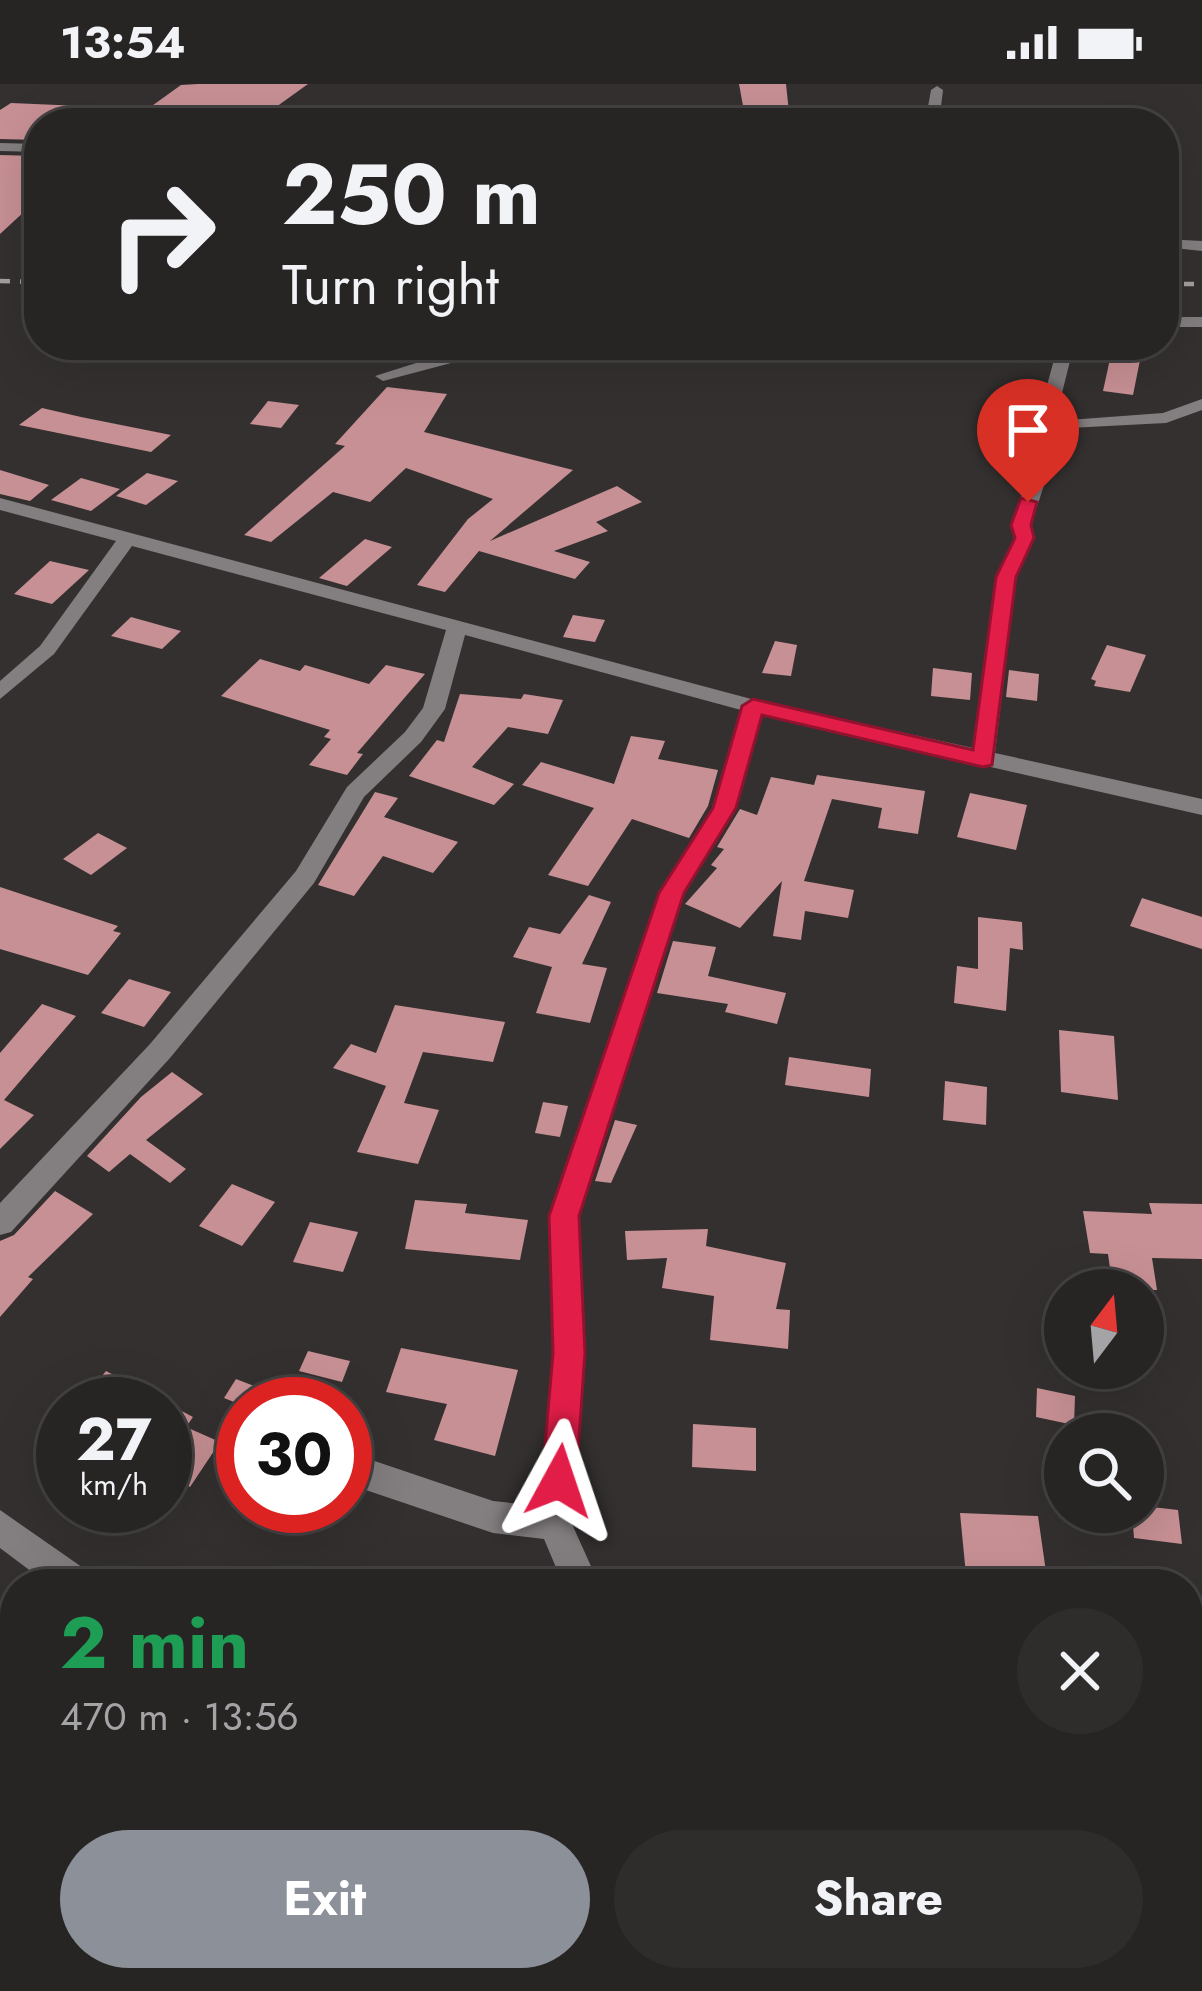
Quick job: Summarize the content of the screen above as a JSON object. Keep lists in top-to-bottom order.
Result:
{
  "north": "top",
  "page": {
    "status": "13:54",
    "turn": ["250 m", "Turn right"],
    "speed": "27 km/h",
    "limit": "30",
    "heading": ["2 min", "470 m · 13:56"],
    "buttons": ["Exit", "Share"]
  }
}
